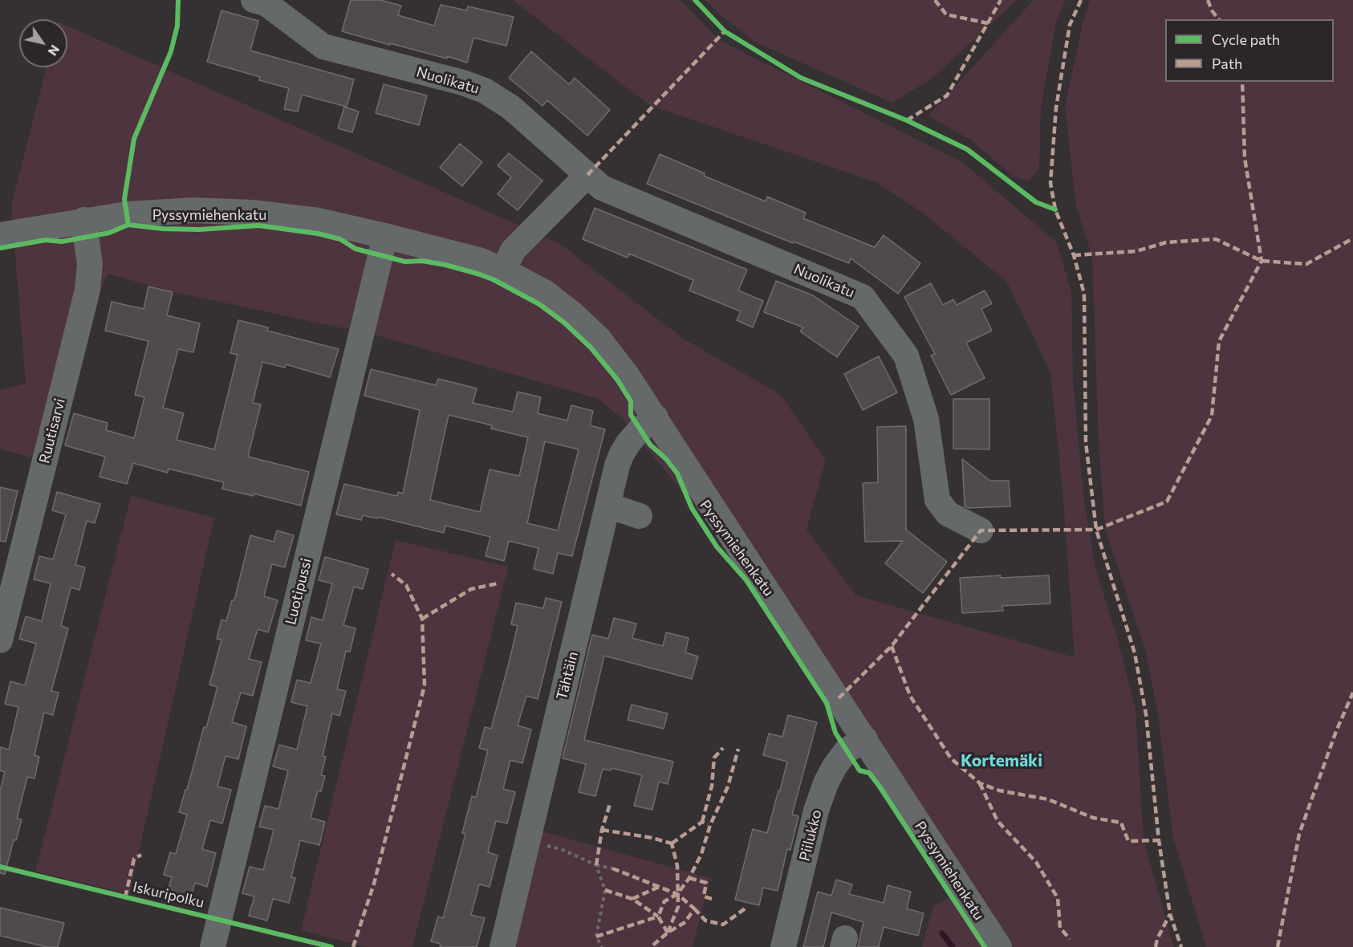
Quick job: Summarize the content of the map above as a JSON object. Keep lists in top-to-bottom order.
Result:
{
  "streets": {
    "street": [
      "Nuolikatu",
      "Pyssymiehenkatu",
      "Ruutisarvi",
      "Luotipussi",
      "Tähtäin",
      "Piilukko"
    ],
    "cycle path": ["Iskuripolku"]
  },
  "crossings": [
    ["Pyssymiehenkatu", "Ruutisarvi"],
    ["Pyssymiehenkatu", "Luotipussi"],
    ["Pyssymiehenkatu", "Tähtäin"],
    ["Pyssymiehenkatu", "Piilukko"]
  ],
  "districts": ["Kortemäki"],
  "legend": ["Cycle path", "Path"],
  "north": "bottom right"
}
